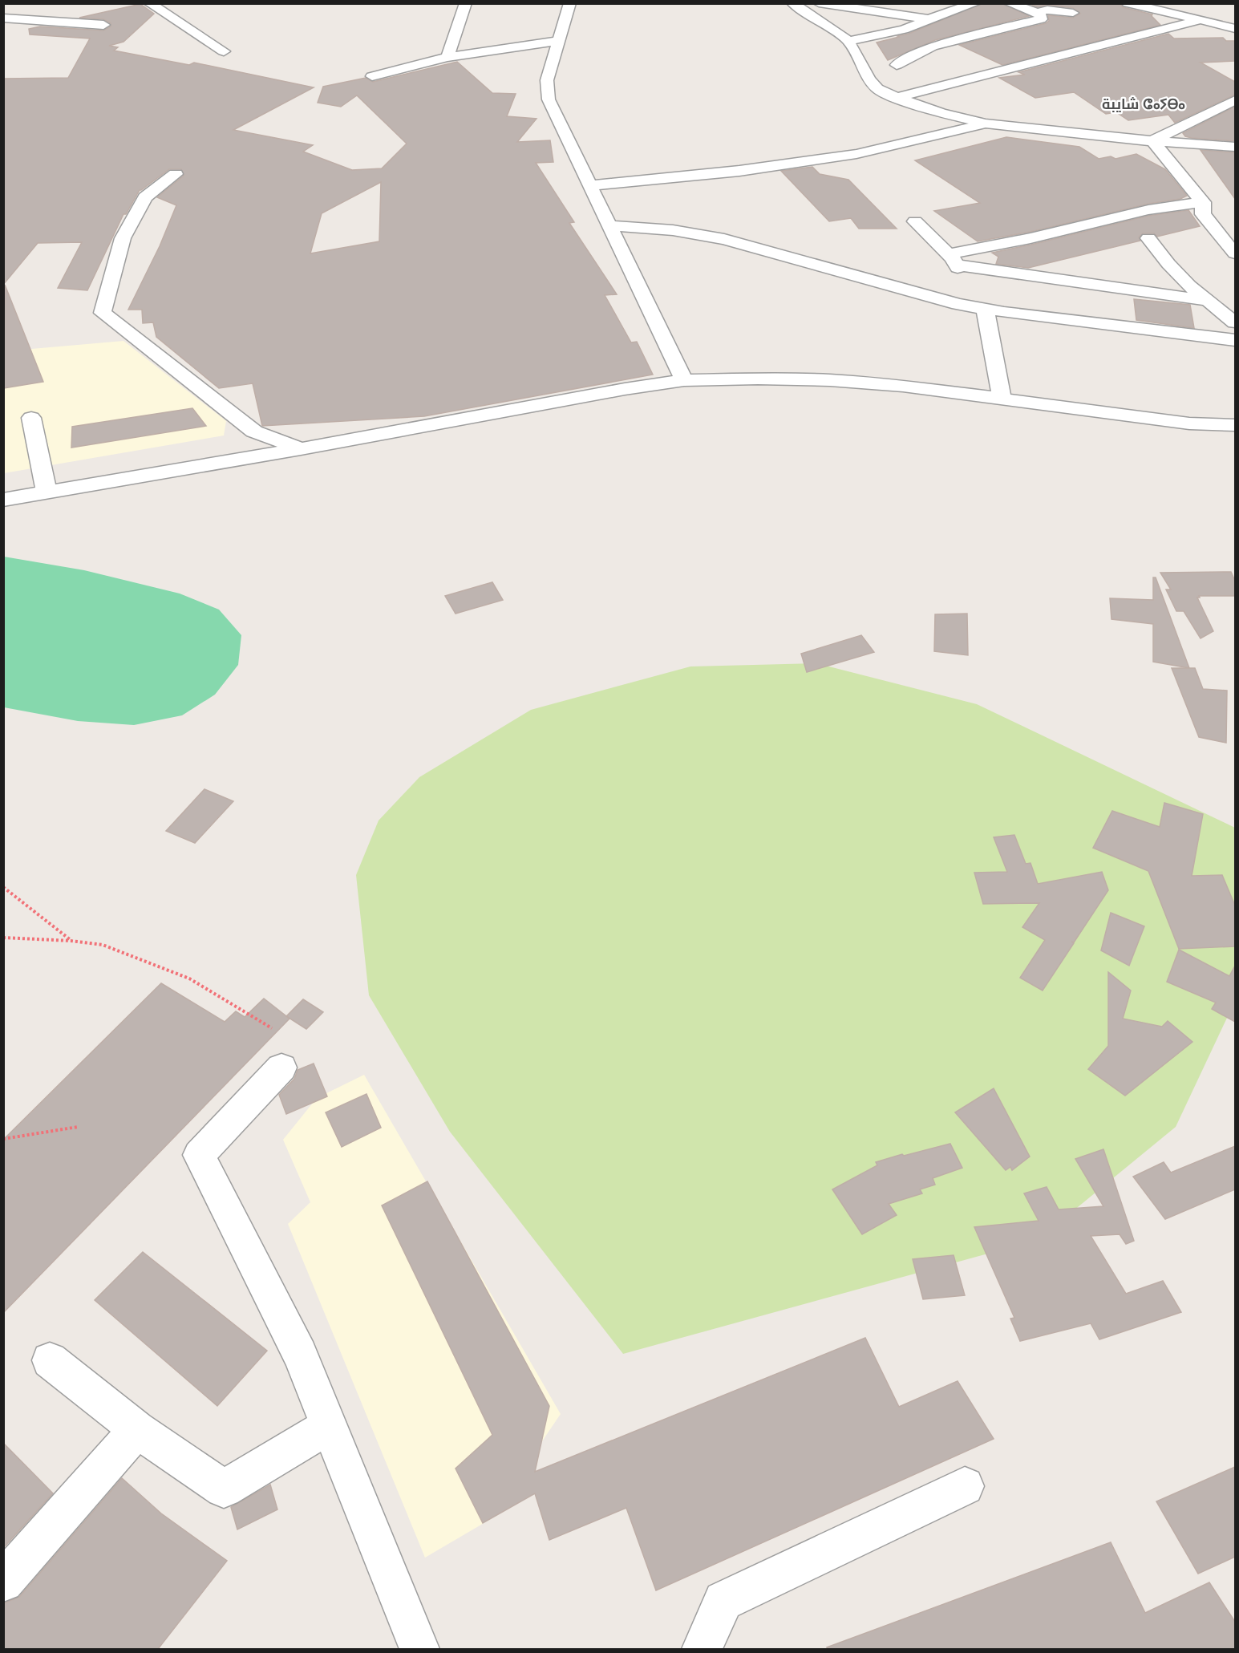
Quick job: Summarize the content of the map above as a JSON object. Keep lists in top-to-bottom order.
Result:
{
  "districts": ["شايبة ⵛⴰⵢⴱⴰ"]
}
